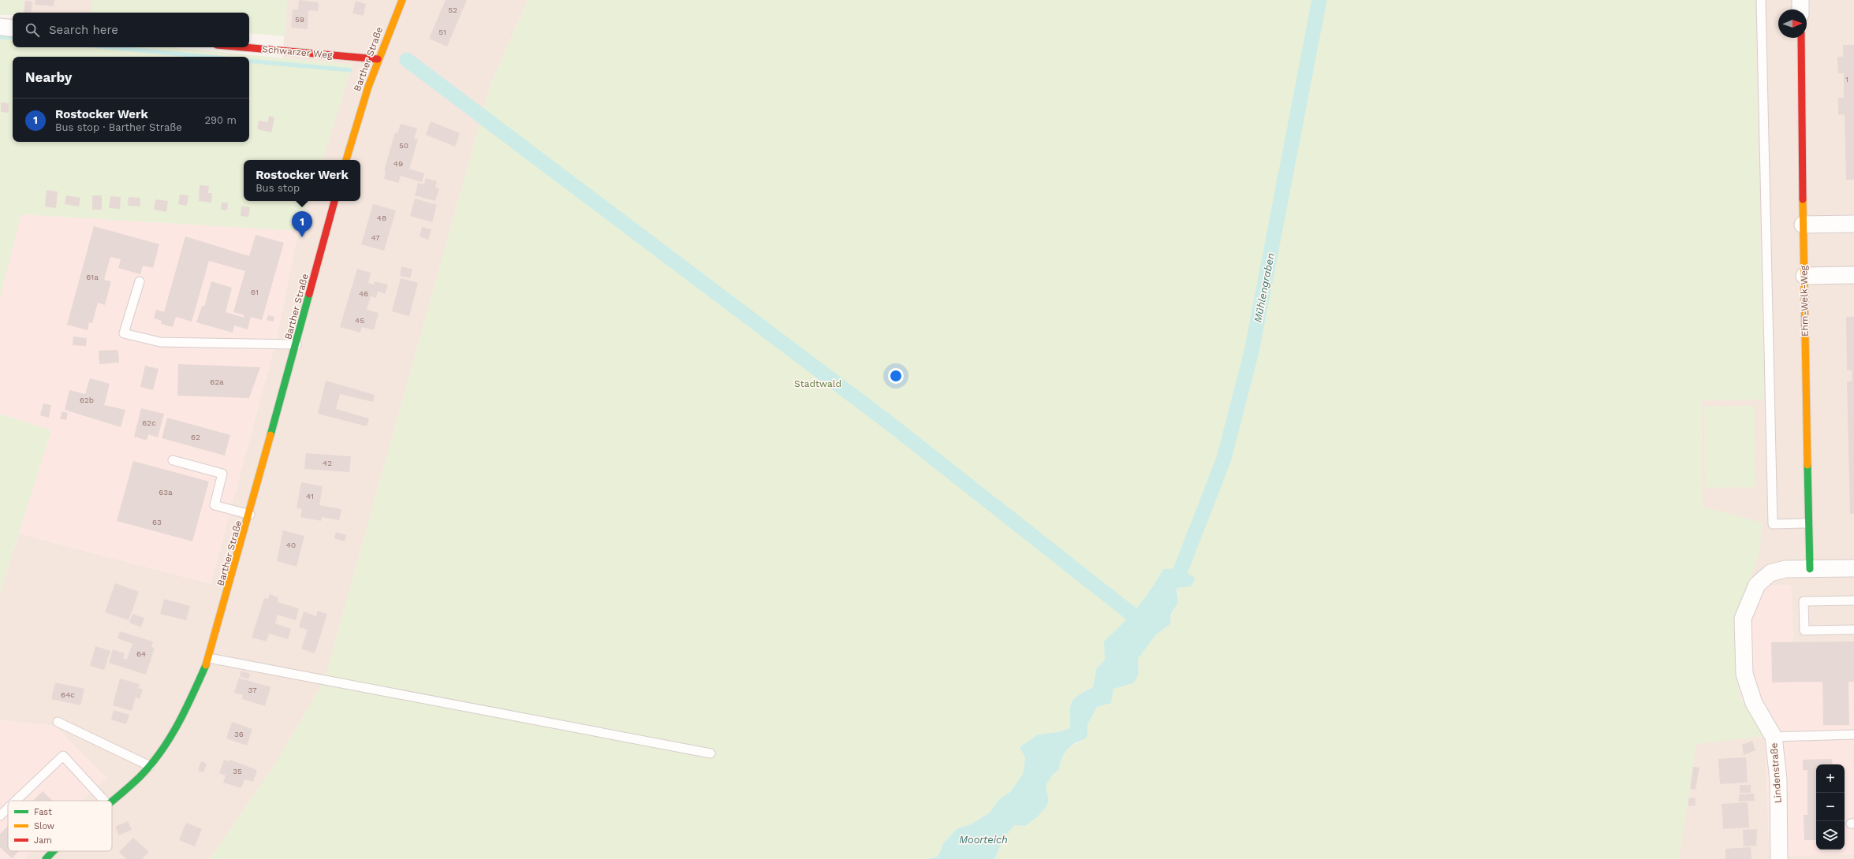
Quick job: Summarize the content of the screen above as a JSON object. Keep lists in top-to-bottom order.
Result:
{
  "streets": {
    "street": [
      "Schwarzer Weg",
      "Barther Straße",
      "Ehm-Welk-Weg",
      "Lindenstraße"
    ]
  },
  "crossings": [
    ["Schwarzer Weg", "Barther Straße"],
    ["Ehm-Welk-Weg", "Lindenstraße"]
  ],
  "water": ["Mühlengraben", "Moorteich"],
  "parks": ["Stadtwald"],
  "house_numbers": [
    "52",
    "59",
    "51",
    "1",
    "50",
    "49",
    "48",
    "47",
    "61a",
    "61",
    "46",
    "45",
    "62a",
    "62b",
    "62c",
    "62",
    "42",
    "63a",
    "41",
    "63",
    "40",
    "64",
    "37",
    "64c",
    "36",
    "35"
  ],
  "legend": ["Fast", "Slow", "Jam"],
  "north": "right",
  "page": {
    "search": "Search here",
    "heading": "Nearby",
    "list": [
      {
        "mark": "1",
        "name": "Rostocker Werk",
        "note": "Bus stop · Barther Straße",
        "value": "290 m"
      }
    ],
    "popup": ["Rostocker Werk", "Bus stop"],
    "pins": "1",
    "map_buttons": ["+", "−"]
  }
}
